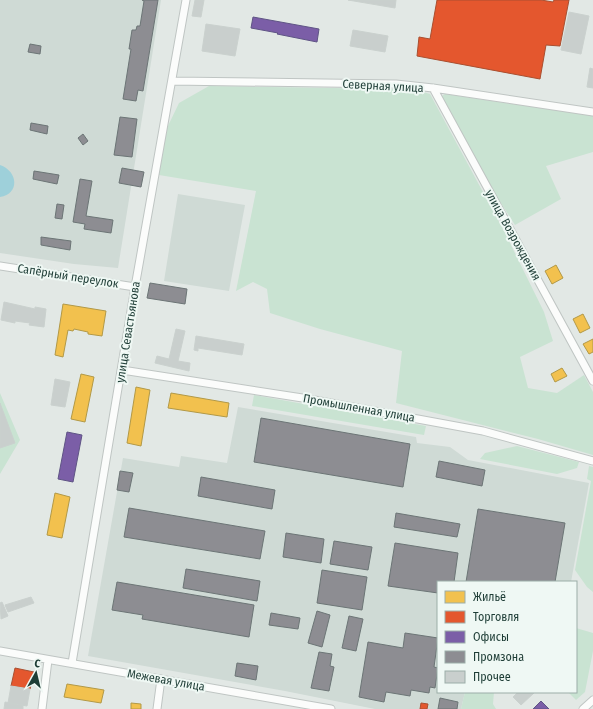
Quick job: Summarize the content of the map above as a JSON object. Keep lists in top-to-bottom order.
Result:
{
  "streets": {
    "street": [
      "Северная улица",
      "улица Возрождения",
      "Сапёрный переулок",
      "улица Севастьянова",
      "Промышленная улица",
      "Межевая улица"
    ]
  },
  "crossings": [
    ["Северная улица", "улица Возрождения"],
    ["Северная улица", "улица Севастьянова"],
    ["Сапёрный переулок", "улица Севастьянова"],
    ["улица Севастьянова", "Промышленная улица"],
    ["улица Севастьянова", "Межевая улица"]
  ],
  "legend": [
    "Жильё",
    "Торговля",
    "Офисы",
    "Промзона",
    "Прочее"
  ],
  "north": "top"
}
